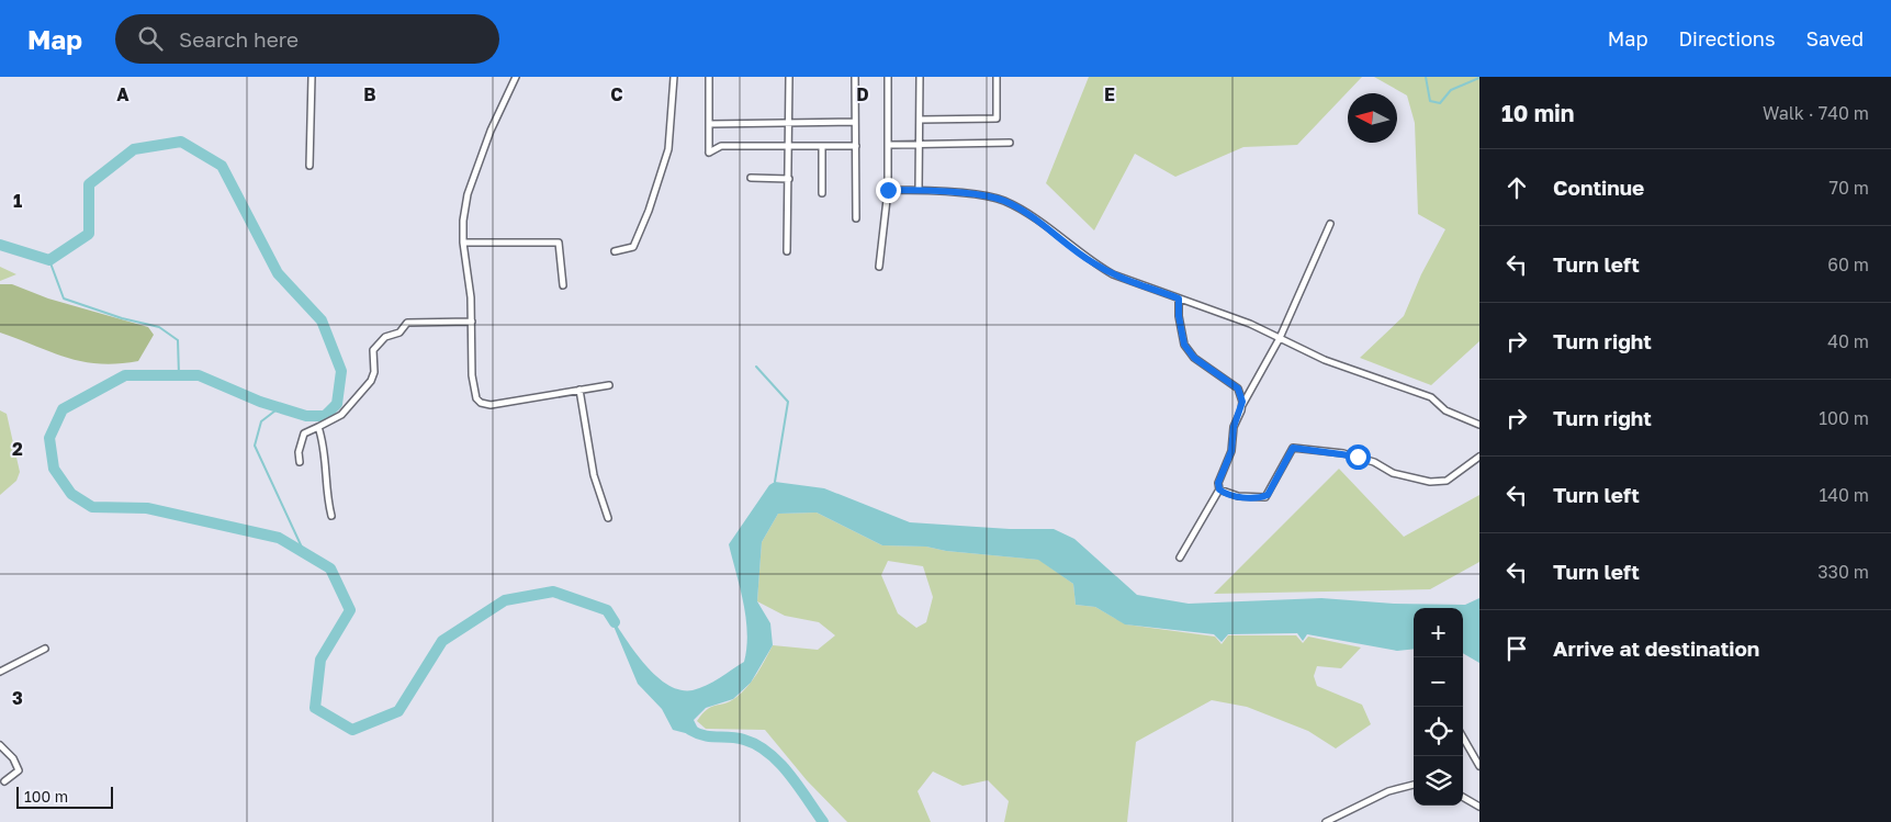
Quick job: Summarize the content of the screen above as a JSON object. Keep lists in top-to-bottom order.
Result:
{
  "scale_bar": "100 m",
  "north": "left",
  "page": {
    "header": "Map",
    "search": "Search here",
    "nav": ["Map", "Directions", "Saved"],
    "heading": ["10 min", "Walk · 740 m"],
    "list": [
      ["Continue", "70 m"],
      ["Turn left", "60 m"],
      ["Turn right", "40 m"],
      ["Turn right", "100 m"],
      ["Turn left", "140 m"],
      ["Turn left", "330 m"],
      "Arrive at destination"
    ],
    "map_buttons": ["+", "−"],
    "scale": "100 m"
  },
  "grid": {
    "columns": [
      "A",
      "B",
      "C",
      "D",
      "E"
    ],
    "rows": ["1", "2", "3"]
  }
}
